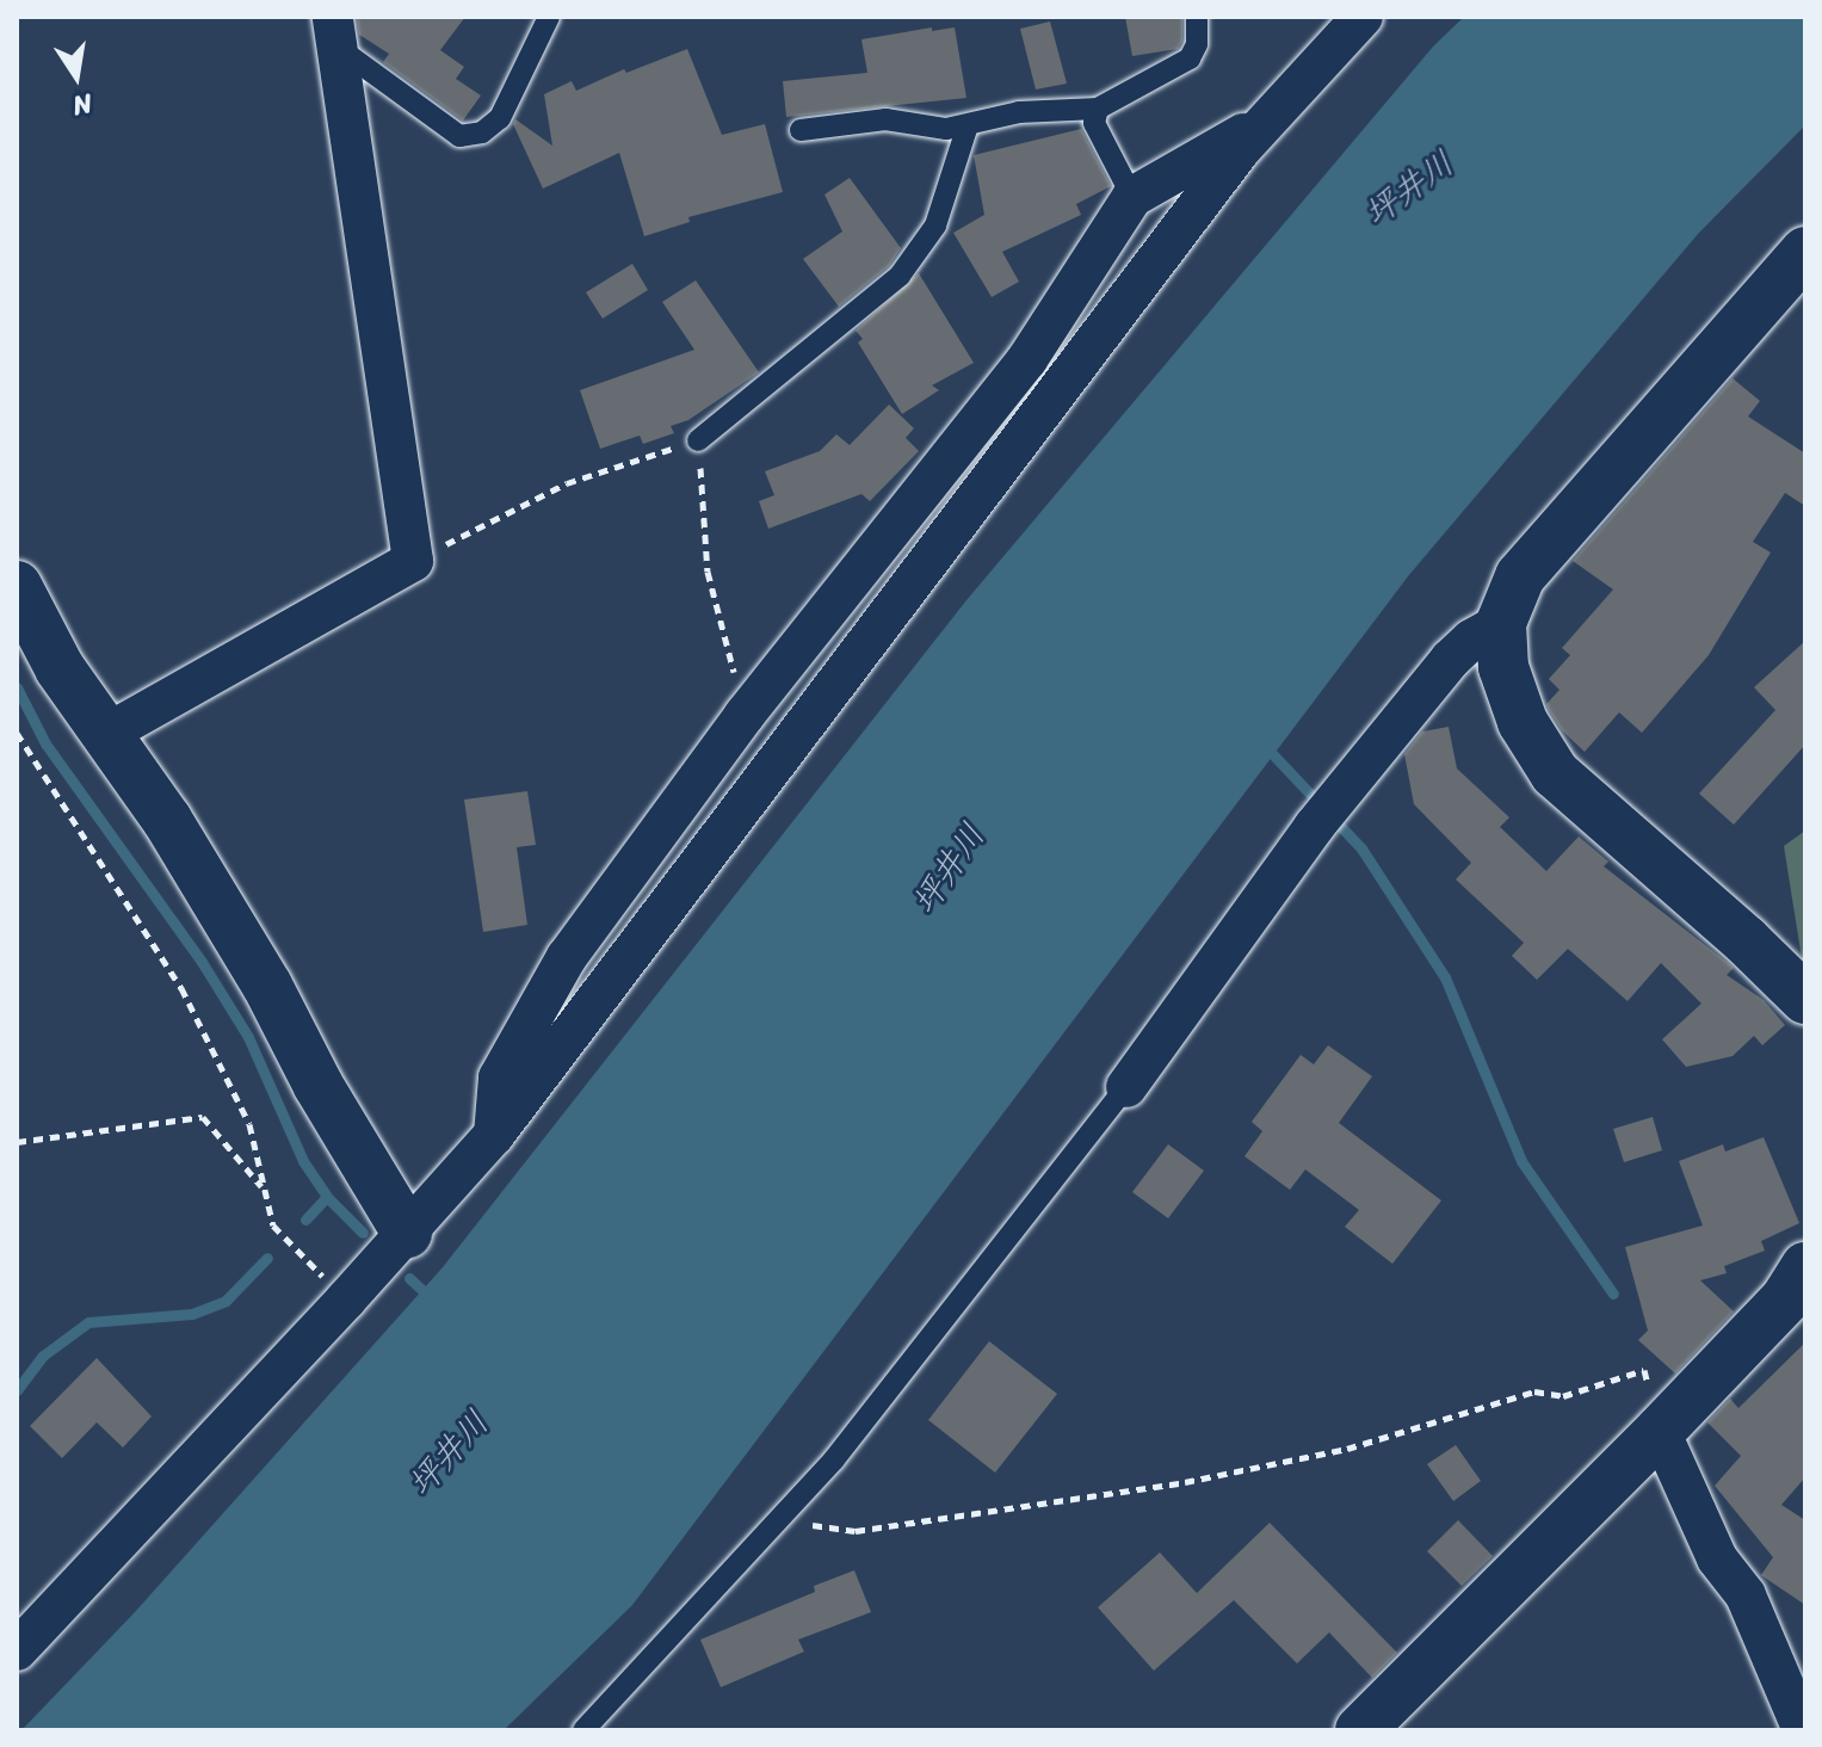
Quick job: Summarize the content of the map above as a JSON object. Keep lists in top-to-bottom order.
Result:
{
  "water": ["坪井川"],
  "north": "bottom"
}
